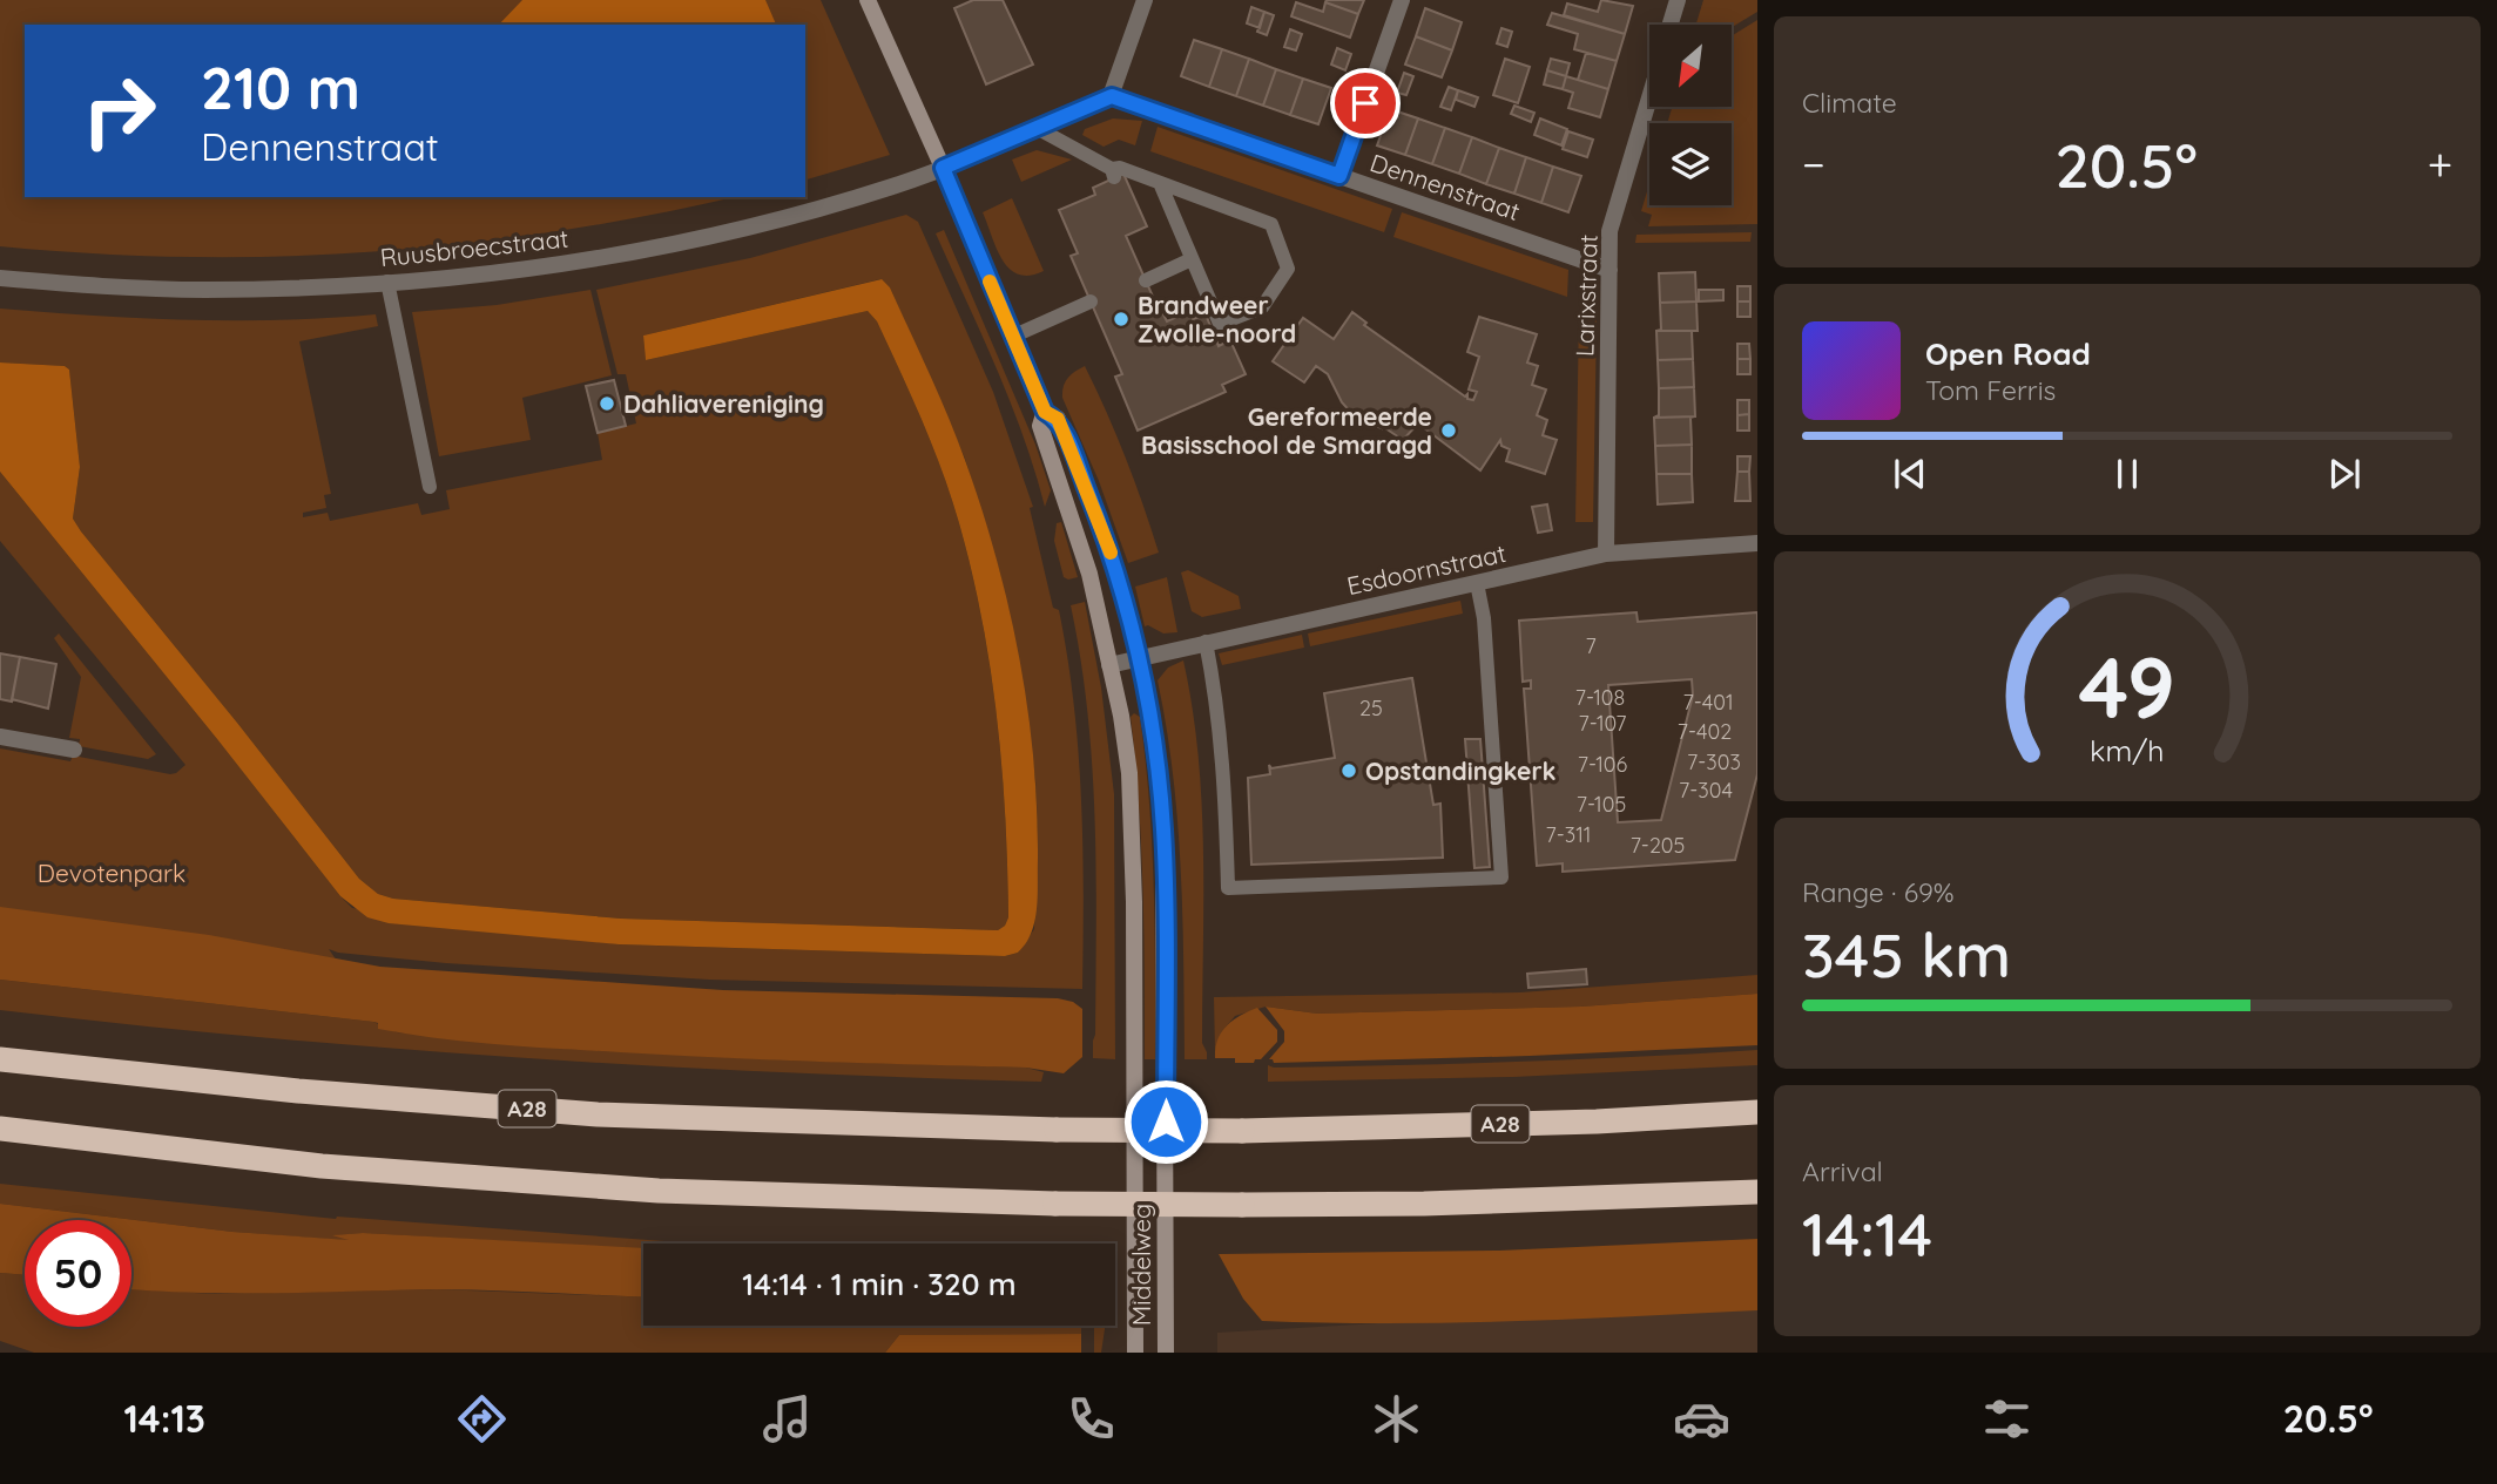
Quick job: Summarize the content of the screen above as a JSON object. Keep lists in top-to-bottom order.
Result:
{
  "streets": {
    "highway": ["A28"],
    "main road": ["Middelweg"],
    "street": [
      "Dennenstraat",
      "Ruusbroecstraat",
      "Larixstraat",
      "Esdoornstraat"
    ]
  },
  "crossings": [
    ["Dennenstraat", "Larixstraat"],
    ["Ruusbroecstraat", "Middelweg"],
    ["Larixstraat", "Esdoornstraat"],
    ["Esdoornstraat", "Middelweg"]
  ],
  "parks": ["Devotenpark"],
  "places": [
    "Brandweer Zwolle-noord",
    "Dahliavereniging",
    "Gereformeerde Basisschool de Smaragd",
    "Opstandingkerk"
  ],
  "house_numbers": [
    "7",
    "7-108",
    "7-401",
    "25",
    "7-107",
    "7-402",
    "7-303",
    "7-106",
    "7-304",
    "7-105",
    "7-311",
    "7-205"
  ],
  "north": "bottom left",
  "page": {
    "tile": [
      "Climate",
      ["Range · 69%", "345 km"],
      ["Arrival", "14:14"]
    ],
    "turn": ["210 m", "Dennenstraat"],
    "heat": ["−", "20.5°", "+"],
    "song": ["Open Road", "Tom Ferris"],
    "limit": "50",
    "trip": "14:14 · 1 min · 320 m",
    "tabs": ["14:13", "20.5°"],
    "gauge": ["49", "km/h"]
  }
}
